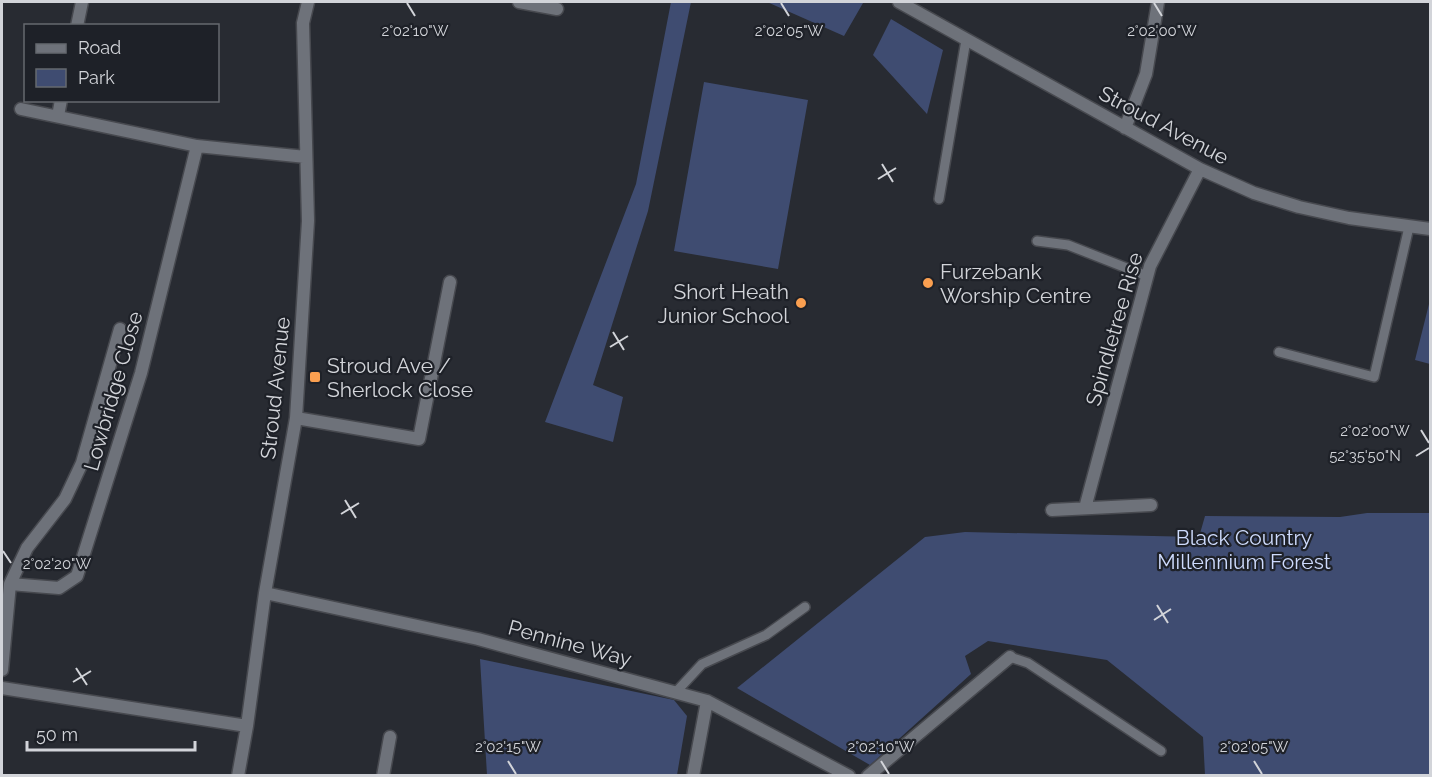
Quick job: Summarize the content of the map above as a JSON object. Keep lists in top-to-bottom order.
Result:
{
  "streets": {
    "street": [
      "Stroud Avenue",
      "Spindletree Rise",
      "Lowbridge Close",
      "Pennine Way"
    ]
  },
  "crossings": [
    ["Stroud Avenue", "Spindletree Rise"],
    ["Stroud Avenue", "Pennine Way"]
  ],
  "parks": ["Black Country Millennium Forest"],
  "places": {
    "other": ["Furzebank Worship Centre", "Short Heath Junior School"],
    "transit": ["Stroud Ave / Sherlock Close"]
  },
  "legend": ["Road", "Park"],
  "scale_bar": "50 m",
  "coordinates": [
    "2°02'10\"W",
    "2°02'05\"W",
    "2°02'00\"W",
    "52°35'50\"N",
    "2°02'20\"W",
    "2°02'15\"W"
  ]
}
